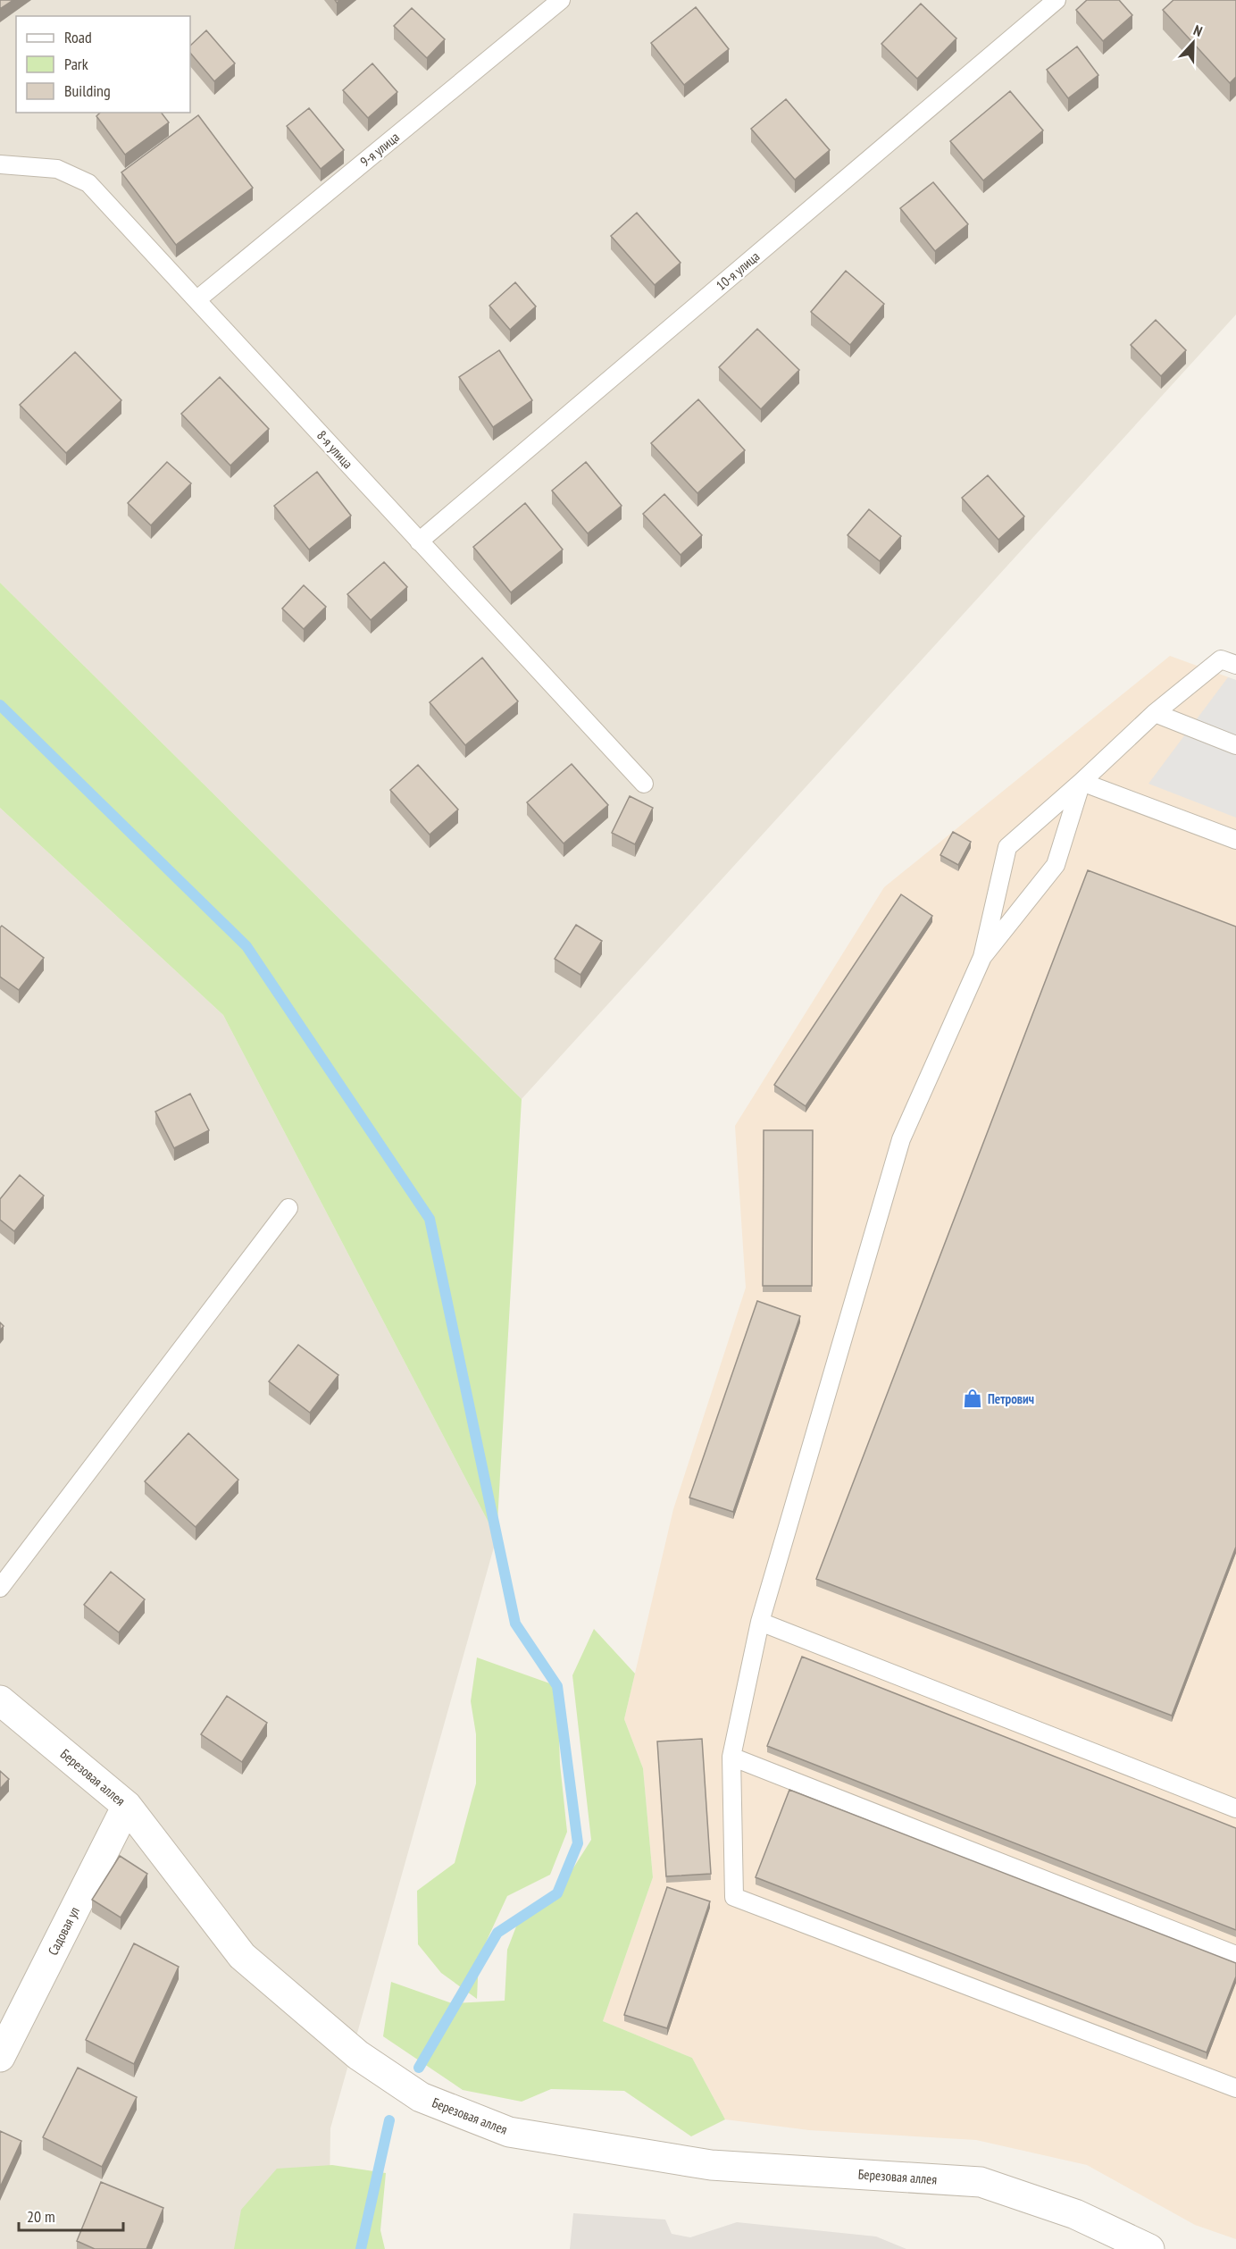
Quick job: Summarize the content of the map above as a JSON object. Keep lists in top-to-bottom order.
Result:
{
  "streets": {
    "street": ["Березовая аллея", "Садовая ул"],
    "lane": ["9-я улица", "10-я улица", "8-я улица"]
  },
  "crossings": [
    ["9-я улица", "8-я улица"],
    ["10-я улица", "8-я улица"],
    ["Березовая аллея", "Садовая ул"]
  ],
  "places": {
    "shop": ["Петрович"]
  },
  "legend": ["Road", "Park", "Building"],
  "scale_bar": "20 m",
  "north": "top"
}
